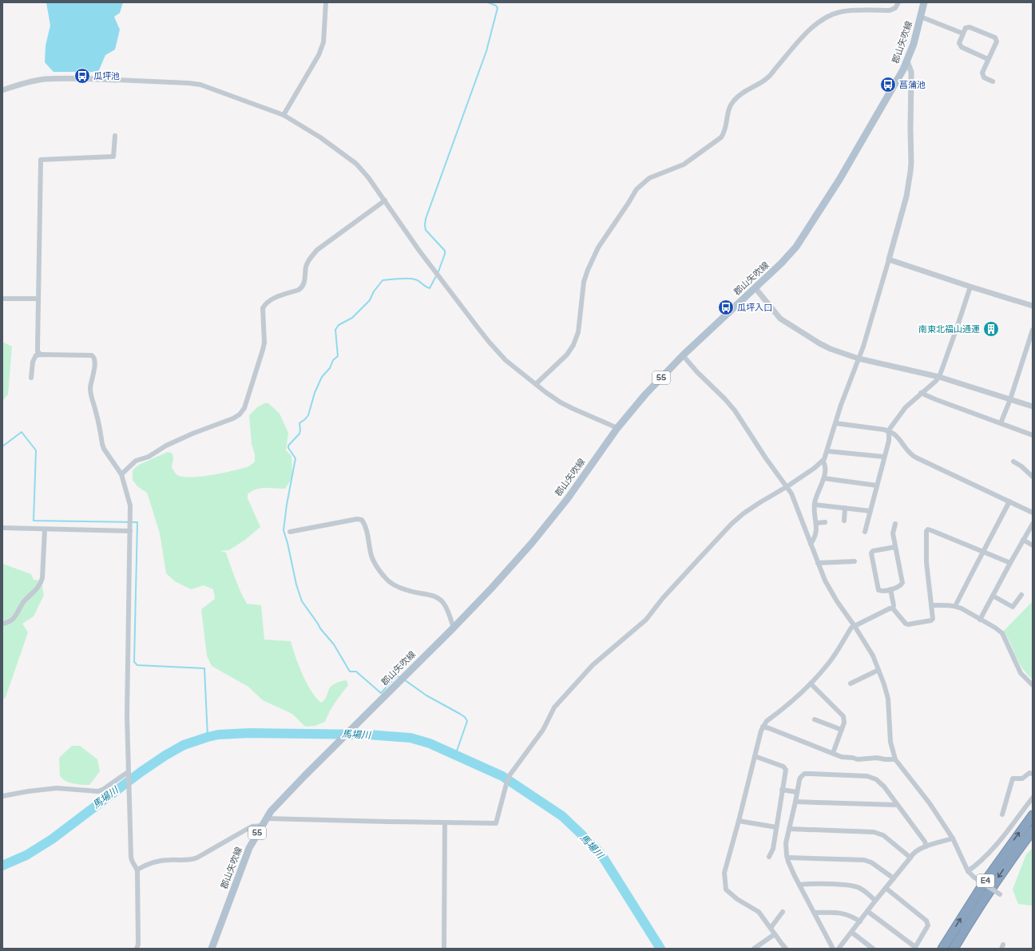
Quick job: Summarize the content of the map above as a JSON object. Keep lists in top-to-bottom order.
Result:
{
  "streets": {
    "highway": ["E4"],
    "main road": ["郡山矢吹線", "55"]
  },
  "water": ["馬場川"],
  "places": {
    "bus stop": ["瓜坪池", "菖蒲池", "瓜坪入口"],
    "building": ["南東北福山通運"]
  }
}
